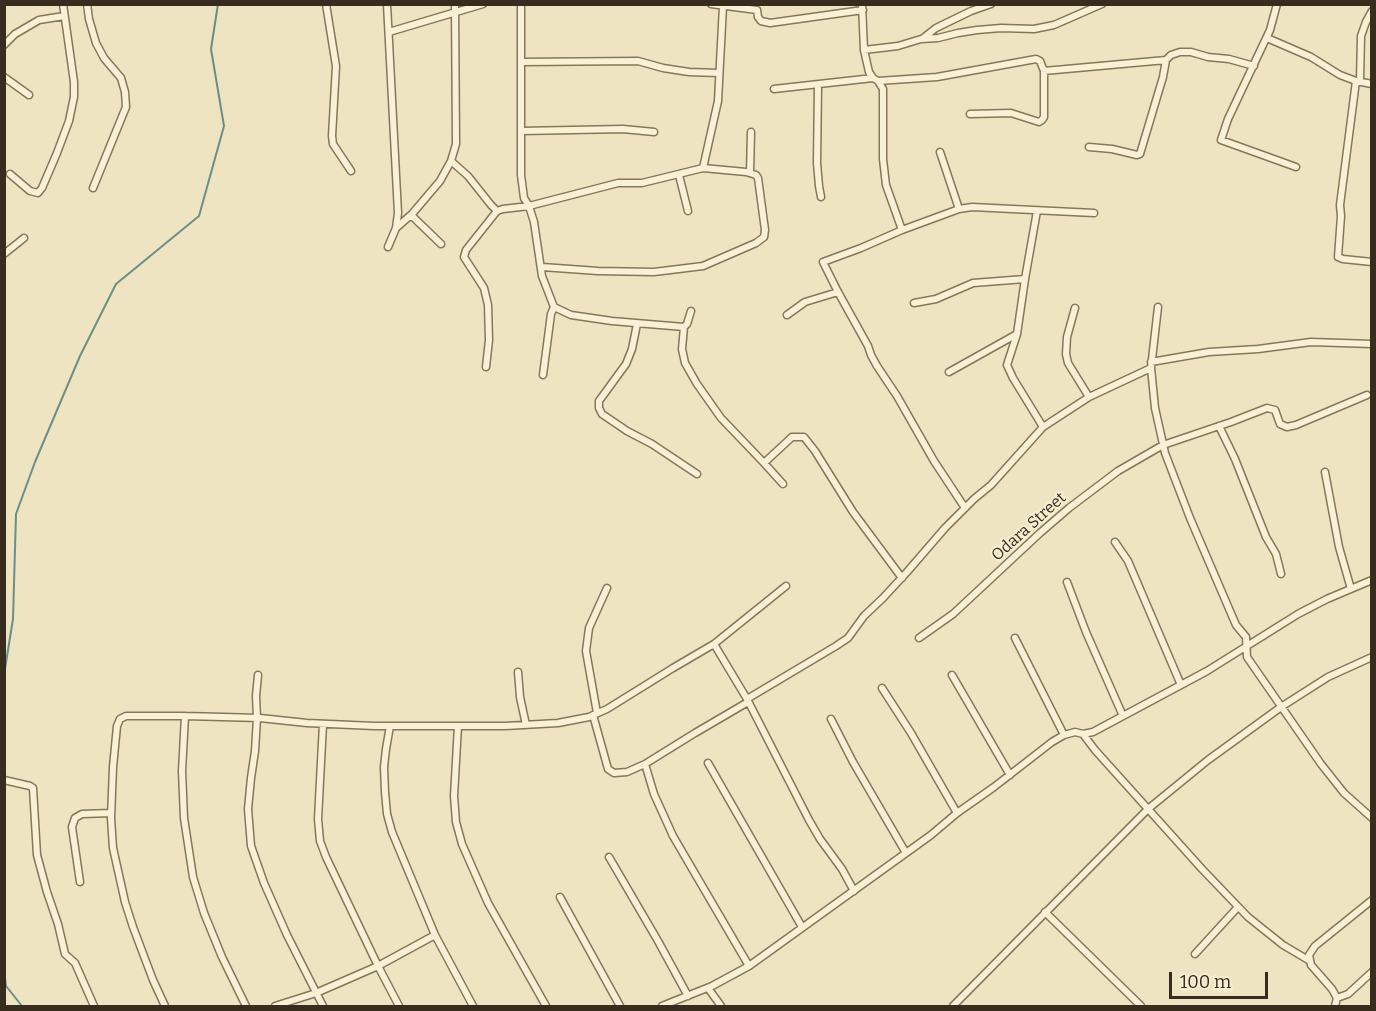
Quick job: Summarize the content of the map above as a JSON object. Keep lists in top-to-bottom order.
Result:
{
  "streets": {
    "street": ["Odara Street"]
  },
  "scale_bar": "100 m"
}
